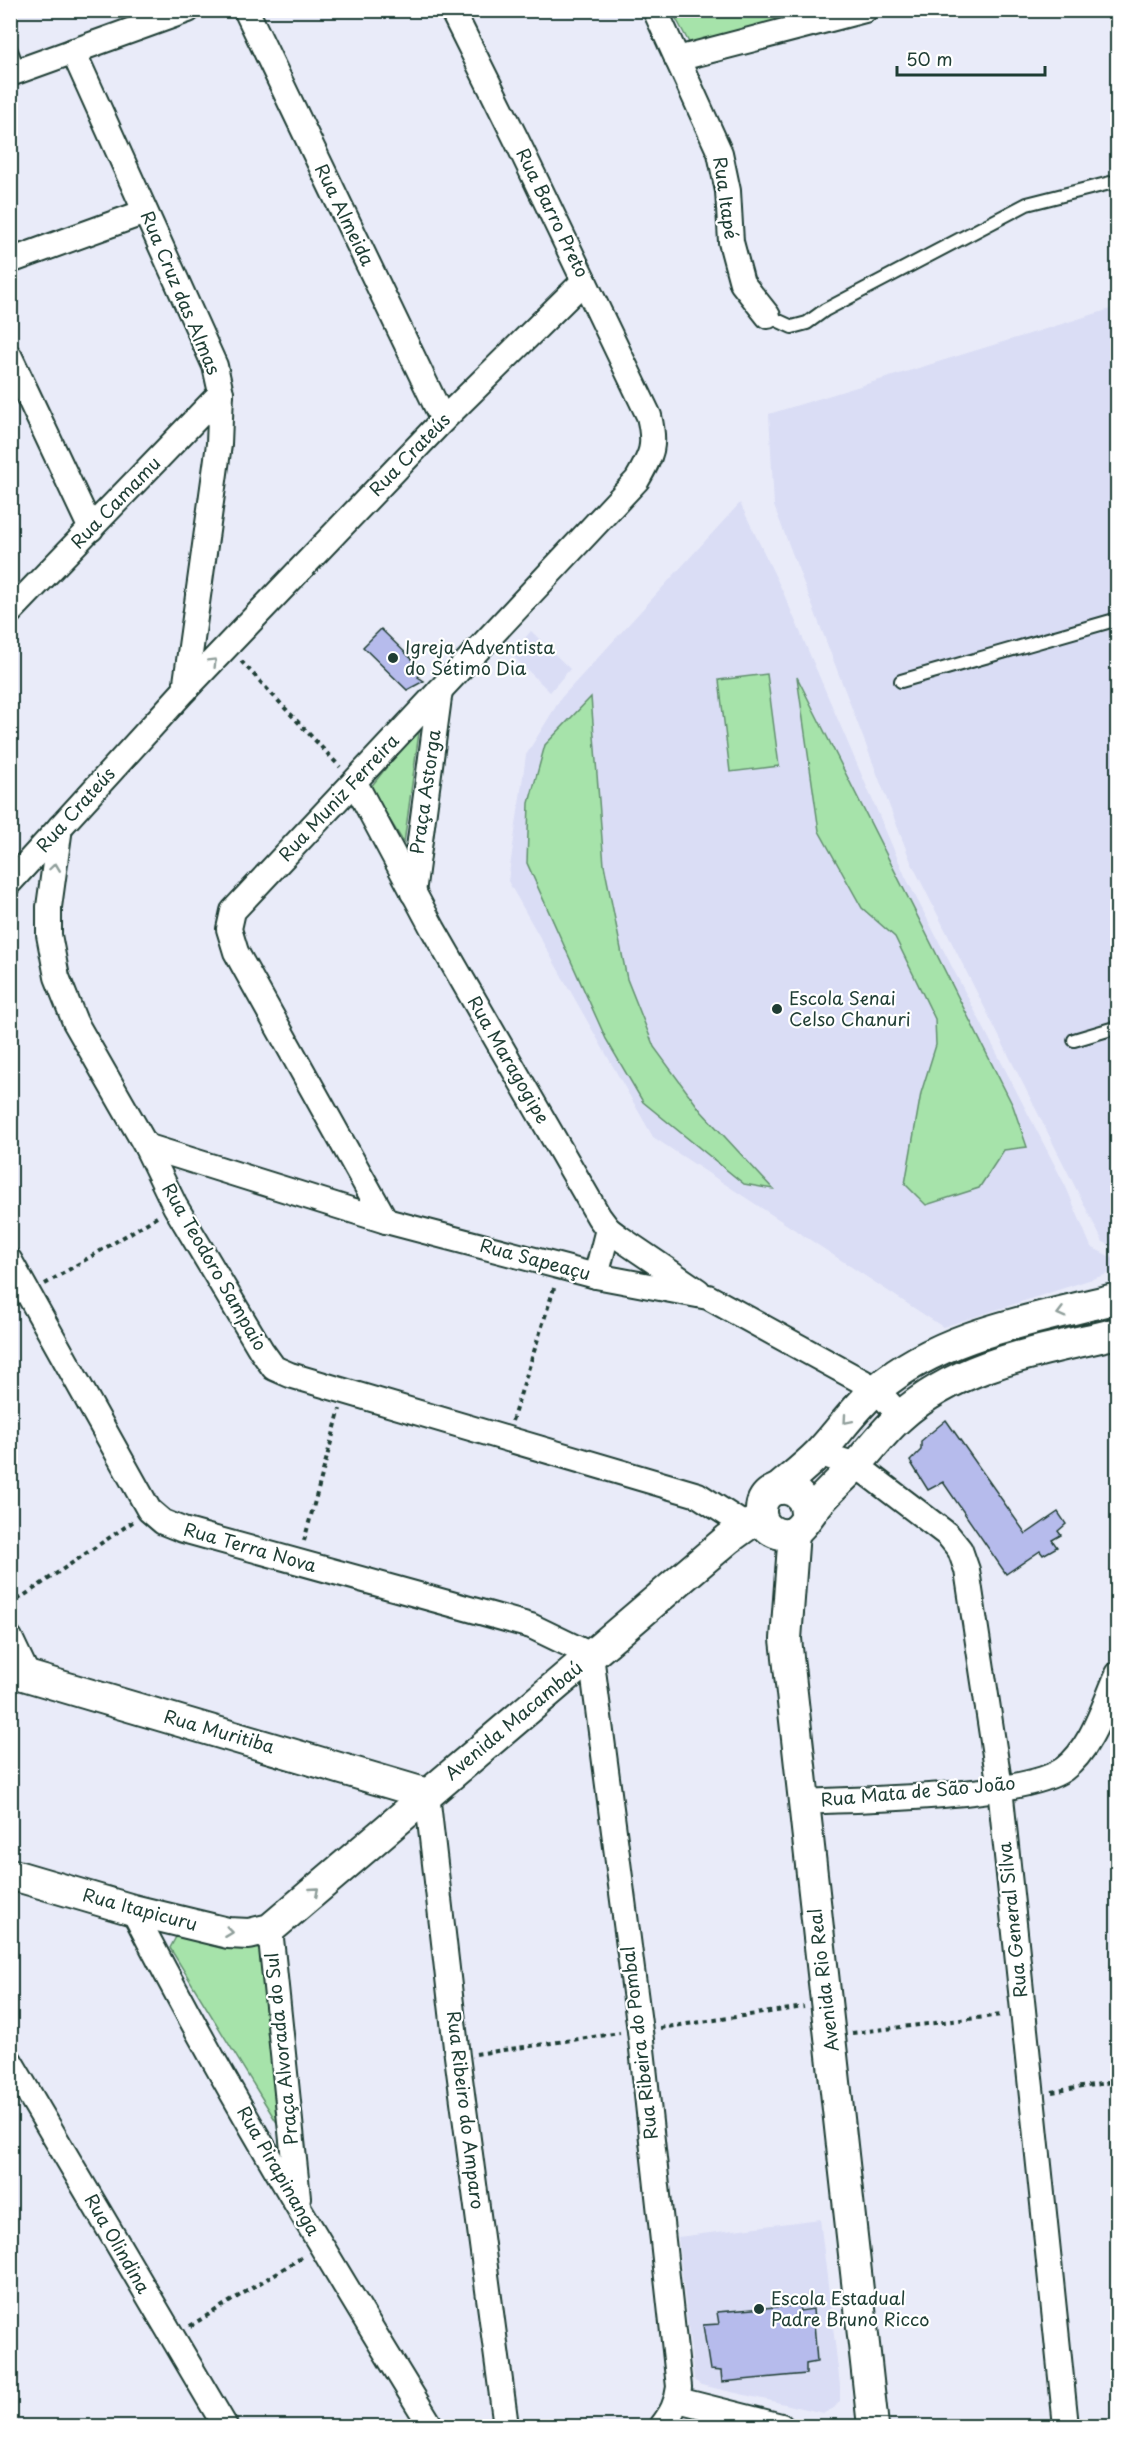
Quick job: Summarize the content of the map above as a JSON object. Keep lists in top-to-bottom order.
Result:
{
  "streets": {
    "street": [
      "Rua Itapé",
      "Rua Barro Preto",
      "Rua Almeida",
      "Rua Cruz das Almas",
      "Rua Crateús",
      "Rua Camamu",
      "Praça Astorga",
      "Rua Muniz Ferreira",
      "Rua Maragogipe",
      "Rua Sapeaçu",
      "Rua Teodoro Sampaio",
      "Rua Terra Nova",
      "Avenida Macambaú",
      "Rua Muritiba",
      "Rua Mata de São João",
      "Rua Itapicuru",
      "Rua General Silva",
      "Avenida Rio Real",
      "Rua Ribeira do Pombal",
      "Praça Alvorada do Sul",
      "Rua Ribeiro do Amparo",
      "Rua Pirapinanga",
      "Rua Olindina"
    ]
  },
  "crossings": [
    ["Rua Barro Preto", "Rua Crateús"],
    ["Rua Barro Preto", "Rua Muniz Ferreira"],
    ["Rua Almeida", "Rua Crateús"],
    ["Rua Cruz das Almas", "Rua Crateús"],
    ["Rua Cruz das Almas", "Rua Camamu"],
    ["Rua Crateús", "Rua Teodoro Sampaio"],
    ["Praça Astorga", "Rua Muniz Ferreira"],
    ["Praça Astorga", "Rua Maragogipe"],
    ["Rua Muniz Ferreira", "Rua Maragogipe"],
    ["Rua Muniz Ferreira", "Rua Sapeaçu"],
    ["Rua Maragogipe", "Rua Sapeaçu"],
    ["Rua Sapeaçu", "Rua Teodoro Sampaio"],
    ["Rua Teodoro Sampaio", "Avenida Macambaú"],
    ["Rua Teodoro Sampaio", "Avenida Rio Real"],
    ["Rua Terra Nova", "Avenida Macambaú"],
    ["Rua Terra Nova", "Rua Ribeira do Pombal"],
    ["Avenida Macambaú", "Rua Muritiba"],
    ["Avenida Macambaú", "Rua Itapicuru"],
    ["Avenida Macambaú", "Avenida Rio Real"],
    ["Avenida Macambaú", "Rua Ribeira do Pombal"],
    ["Avenida Macambaú", "Praça Alvorada do Sul"],
    ["Avenida Macambaú", "Rua Ribeiro do Amparo"],
    ["Rua Muritiba", "Rua Ribeiro do Amparo"],
    ["Rua Mata de São João", "Rua General Silva"],
    ["Rua Mata de São João", "Avenida Rio Real"],
    ["Rua Itapicuru", "Praça Alvorada do Sul"],
    ["Rua Itapicuru", "Rua Pirapinanga"],
    ["Praça Alvorada do Sul", "Rua Pirapinanga"]
  ],
  "one_way": ["Rua Itapicuru"],
  "places": ["Igreja Adventista do Sétimo Dia", "Escola Senai Celso Chanuri", "Escola Estadual Padre Bruno Ricco"],
  "scale_bar": "50 m"
}
